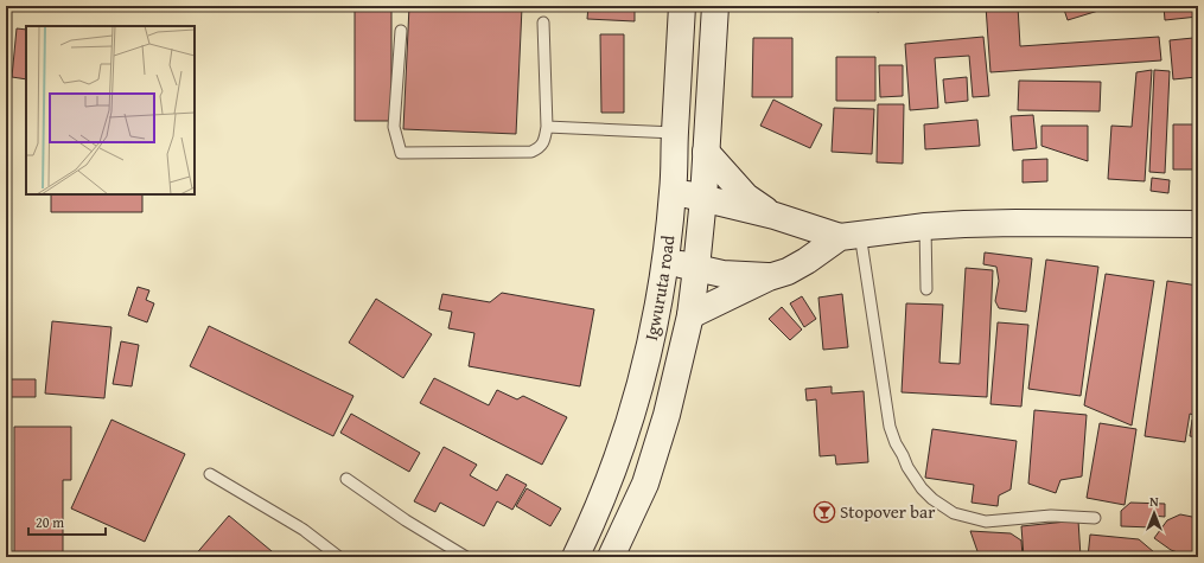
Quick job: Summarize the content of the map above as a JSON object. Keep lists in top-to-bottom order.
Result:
{
  "streets": {
    "main road": ["Igwuruta road"]
  },
  "places": {
    "bar": ["Stopover bar"]
  },
  "scale_bar": "20 m",
  "north": "top"
}
